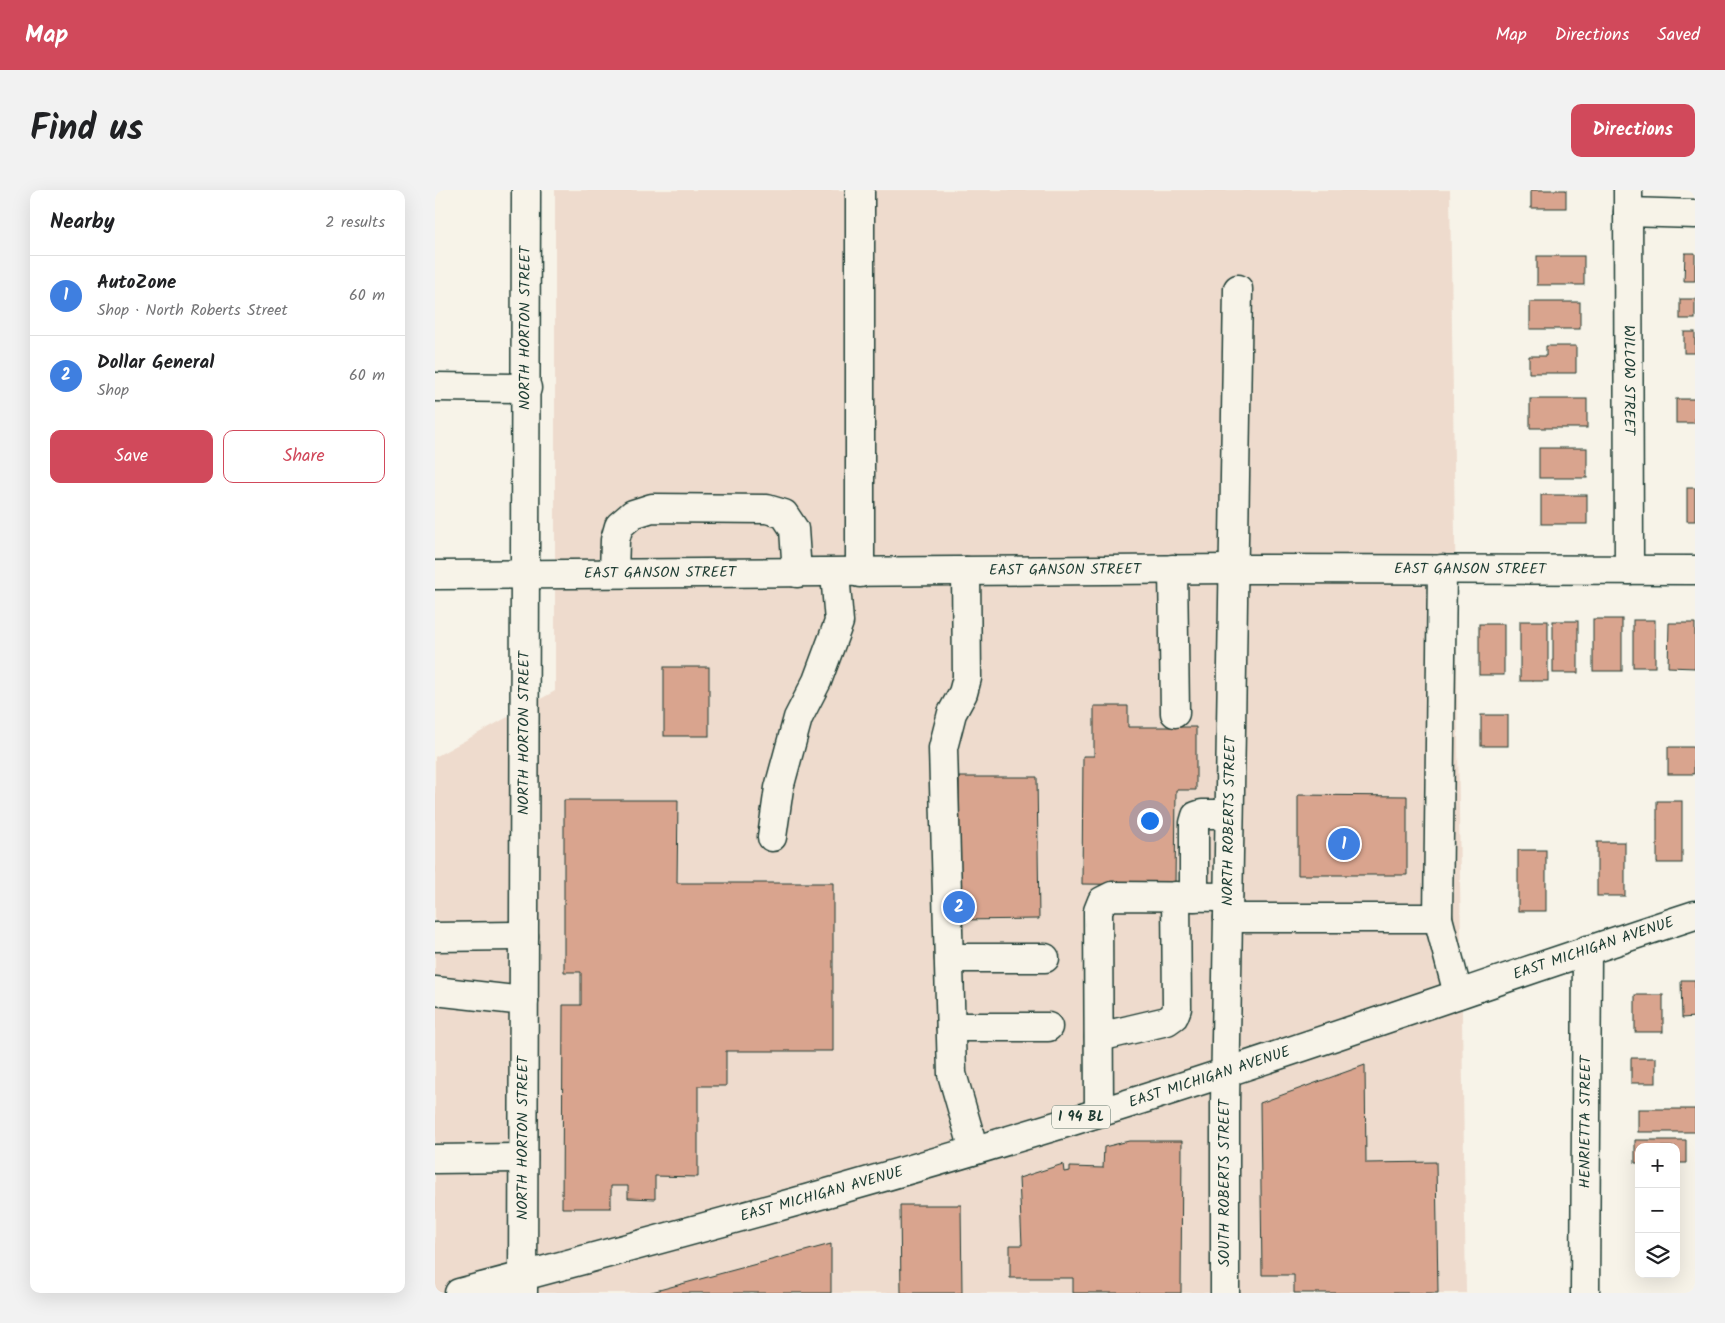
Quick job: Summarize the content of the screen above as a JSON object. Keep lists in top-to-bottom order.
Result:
{
  "streets": {
    "street": [
      "NORTH HORTON STREET",
      "WILLOW STREET",
      "EAST GANSON STREET",
      "NORTH ROBERTS STREET",
      "EAST MICHIGAN AVENUE",
      "I 94 BL",
      "HENRIETTA STREET",
      "SOUTH ROBERTS STREET"
    ]
  },
  "crossings": [
    ["NORTH HORTON STREET", "EAST GANSON STREET"],
    ["NORTH HORTON STREET", "EAST MICHIGAN AVENUE"],
    ["WILLOW STREET", "EAST GANSON STREET"],
    ["EAST GANSON STREET", "NORTH ROBERTS STREET"],
    ["NORTH ROBERTS STREET", "EAST MICHIGAN AVENUE"],
    ["NORTH ROBERTS STREET", "SOUTH ROBERTS STREET"],
    ["EAST MICHIGAN AVENUE", "HENRIETTA STREET"],
    ["EAST MICHIGAN AVENUE", "SOUTH ROBERTS STREET"]
  ],
  "page": {
    "header": "Map",
    "nav": ["Map", "Directions", "Saved"],
    "title": "Find us",
    "buttons": [
      "Directions",
      ["Save", "Share"]
    ],
    "heading": ["Nearby", "2 results"],
    "list": [
      {
        "mark": "1",
        "name": "AutoZone",
        "note": "Shop · North Roberts Street",
        "value": "60 m"
      },
      {
        "mark": "2",
        "name": "Dollar General",
        "note": "Shop",
        "value": "60 m"
      }
    ],
    "pins": ["1", "2"],
    "map_buttons": ["+", "−"]
  }
}
